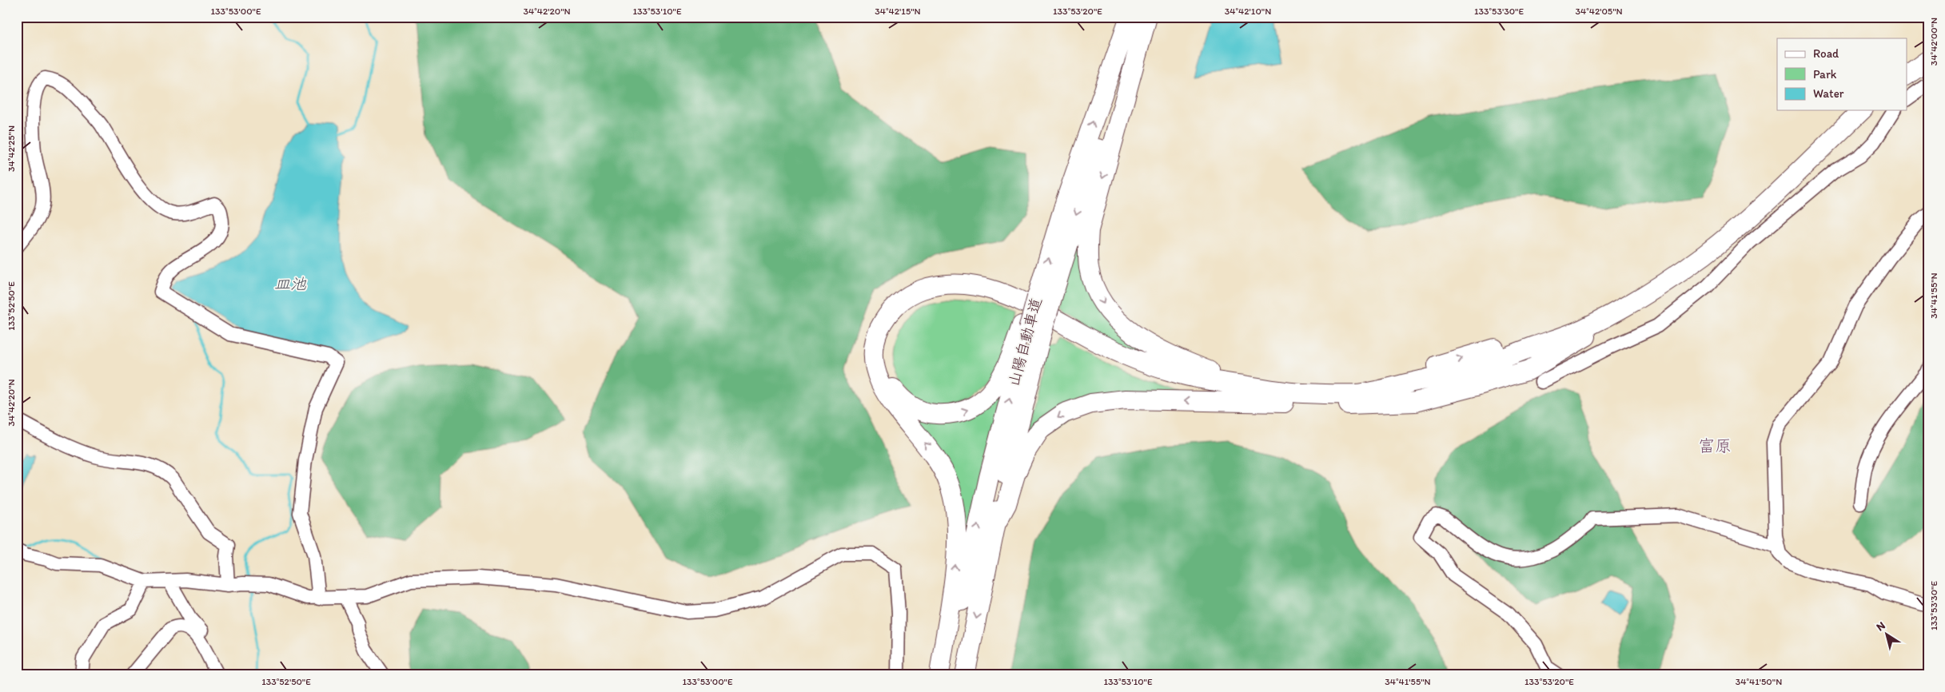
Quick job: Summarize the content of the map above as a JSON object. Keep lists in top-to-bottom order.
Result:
{
  "streets": {
    "highway": ["山陽自動車道"]
  },
  "districts": ["富原"],
  "water": ["皿池"],
  "legend": ["Road", "Park", "Water"],
  "north": "top left",
  "coordinates": [
    "133°53'00\"E",
    "34°42'20\"N",
    "133°53'10\"E",
    "34°42'15\"N",
    "133°53'20\"E",
    "34°42'10\"N",
    "133°53'30\"E",
    "34°42'05\"N",
    "34°42'00\"N",
    "34°42'25\"N",
    "34°41'55\"N",
    "133°52'50\"E",
    "34°41'50\"N"
  ]
}
